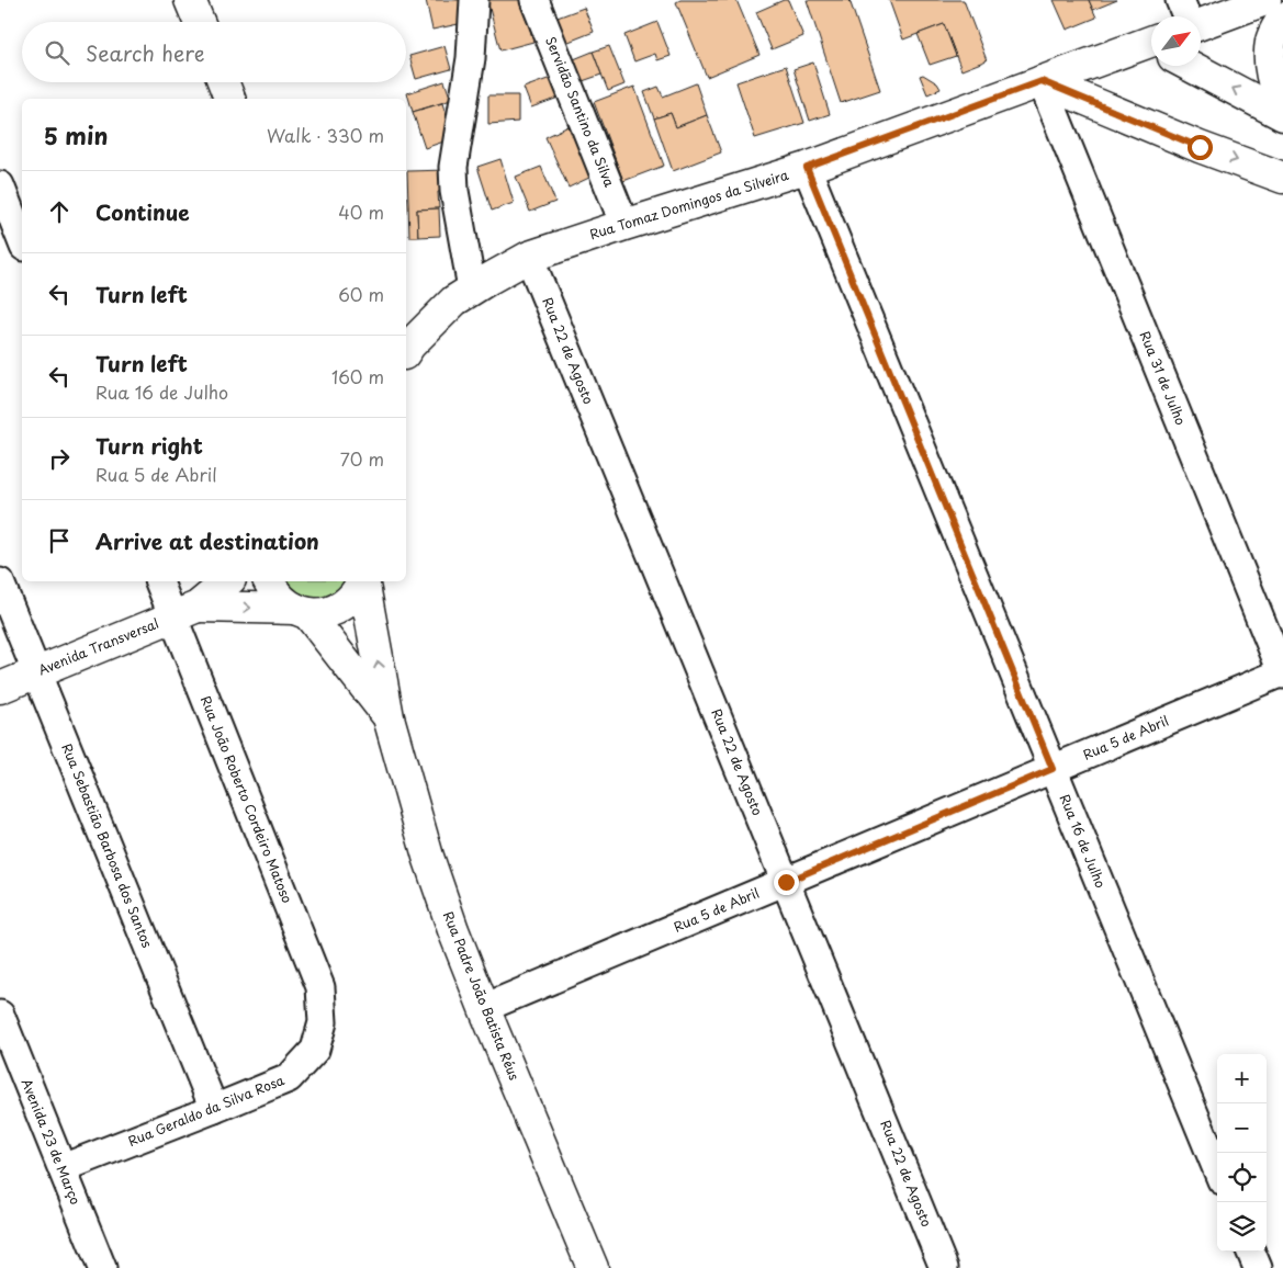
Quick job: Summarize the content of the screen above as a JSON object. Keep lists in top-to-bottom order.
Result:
{
  "streets": {
    "main road": ["Rua Tomaz Domingos da Silveira", "Avenida Transversal", "Rua Padre João Batista Réus"],
    "street": [
      "Servidão Santino da Silva",
      "Rua 22 de Agosto",
      "Rua 31 de Julho",
      "Rua 5 de Abril",
      "Rua João Roberto Cordeiro Matoso",
      "Rua 16 de Julho",
      "Rua Sebastião Barbosa dos Santos",
      "Rua Geraldo da Silva Rosa",
      "Avenida 23 de Março"
    ]
  },
  "crossings": [
    ["Servidão Santino da Silva", "Rua Tomaz Domingos da Silveira"],
    ["Rua Tomaz Domingos da Silveira", "Rua 22 de Agosto"],
    ["Rua Tomaz Domingos da Silveira", "Rua 31 de Julho"],
    ["Rua Tomaz Domingos da Silveira", "Rua 16 de Julho"],
    ["Rua 22 de Agosto", "Rua 5 de Abril"],
    ["Rua 31 de Julho", "Rua 5 de Abril"],
    ["Avenida Transversal", "Rua João Roberto Cordeiro Matoso"],
    ["Avenida Transversal", "Rua Sebastião Barbosa dos Santos"],
    ["Avenida Transversal", "Rua Padre João Batista Réus"],
    ["Rua 5 de Abril", "Rua 16 de Julho"],
    ["Rua 5 de Abril", "Rua Padre João Batista Réus"],
    ["Rua João Roberto Cordeiro Matoso", "Rua Geraldo da Silva Rosa"],
    ["Rua Sebastião Barbosa dos Santos", "Rua Geraldo da Silva Rosa"],
    ["Rua Geraldo da Silva Rosa", "Avenida 23 de Março"]
  ],
  "north": "top right",
  "page": {
    "search": "Search here",
    "heading": ["5 min", "Walk · 330 m"],
    "list": [
      ["Continue", "40 m"],
      ["Turn left", "60 m"],
      ["Turn left", "Rua 16 de Julho", "160 m"],
      ["Turn right", "Rua 5 de Abril", "70 m"],
      "Arrive at destination"
    ],
    "map_buttons": ["+", "−"]
  }
}
